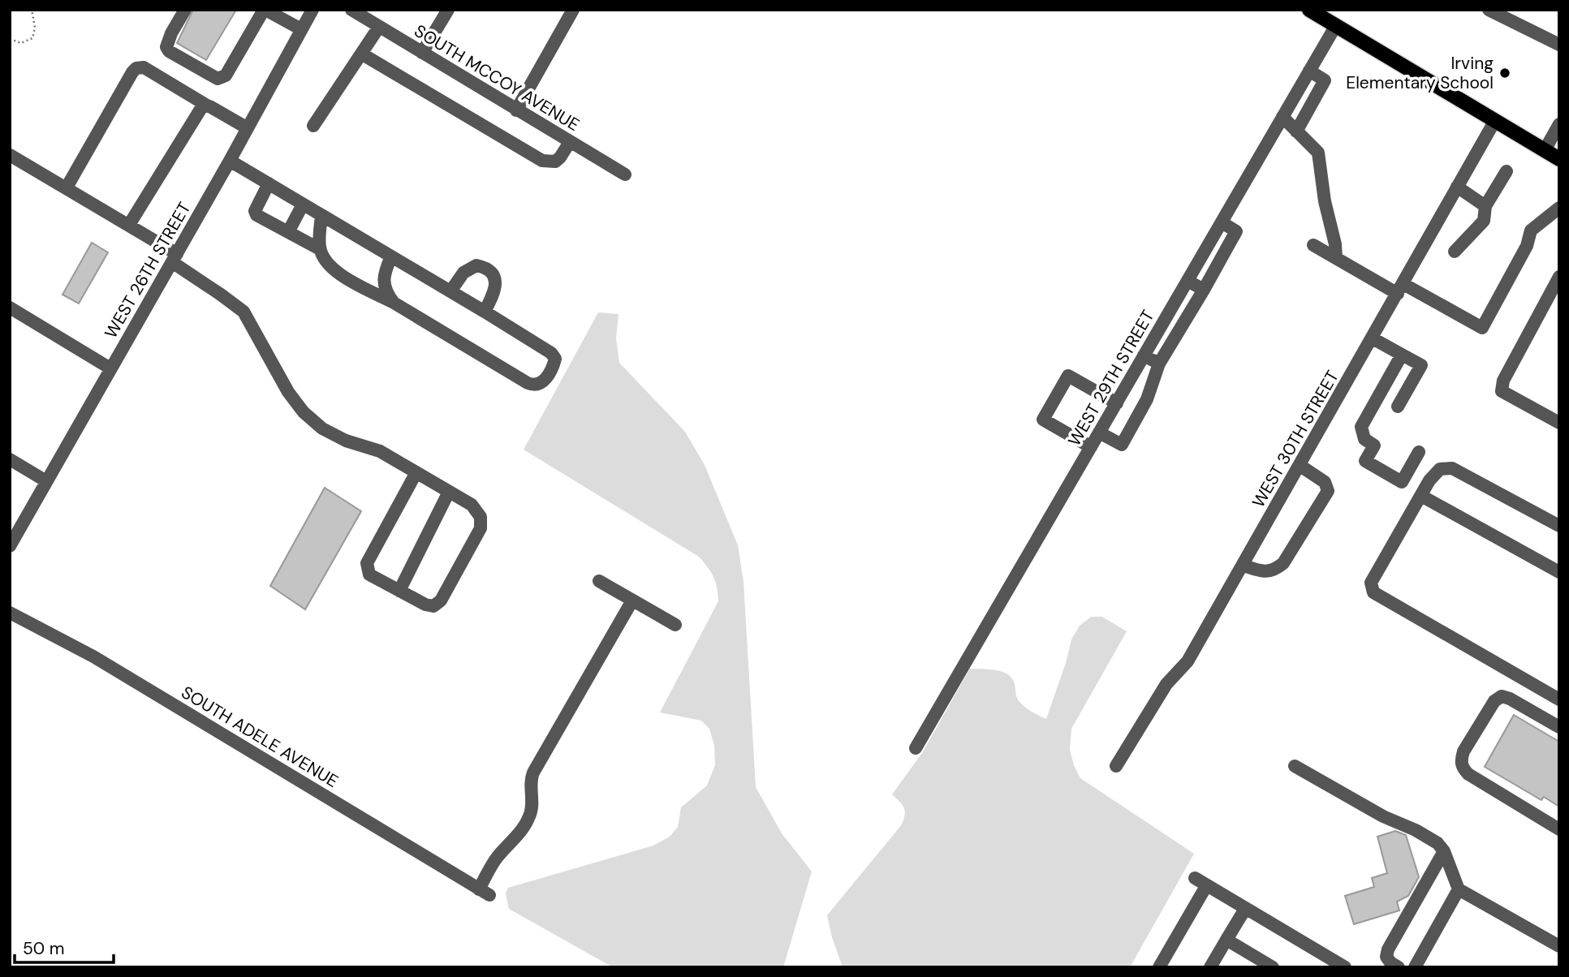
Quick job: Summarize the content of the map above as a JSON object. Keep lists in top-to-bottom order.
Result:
{
  "streets": {
    "street": [
      "SOUTH MCCOY AVENUE",
      "WEST 26TH STREET",
      "WEST 29TH STREET",
      "WEST 30TH STREET",
      "SOUTH ADELE AVENUE"
    ]
  },
  "places": ["Irving Elementary School"],
  "scale_bar": "50 m"
}
